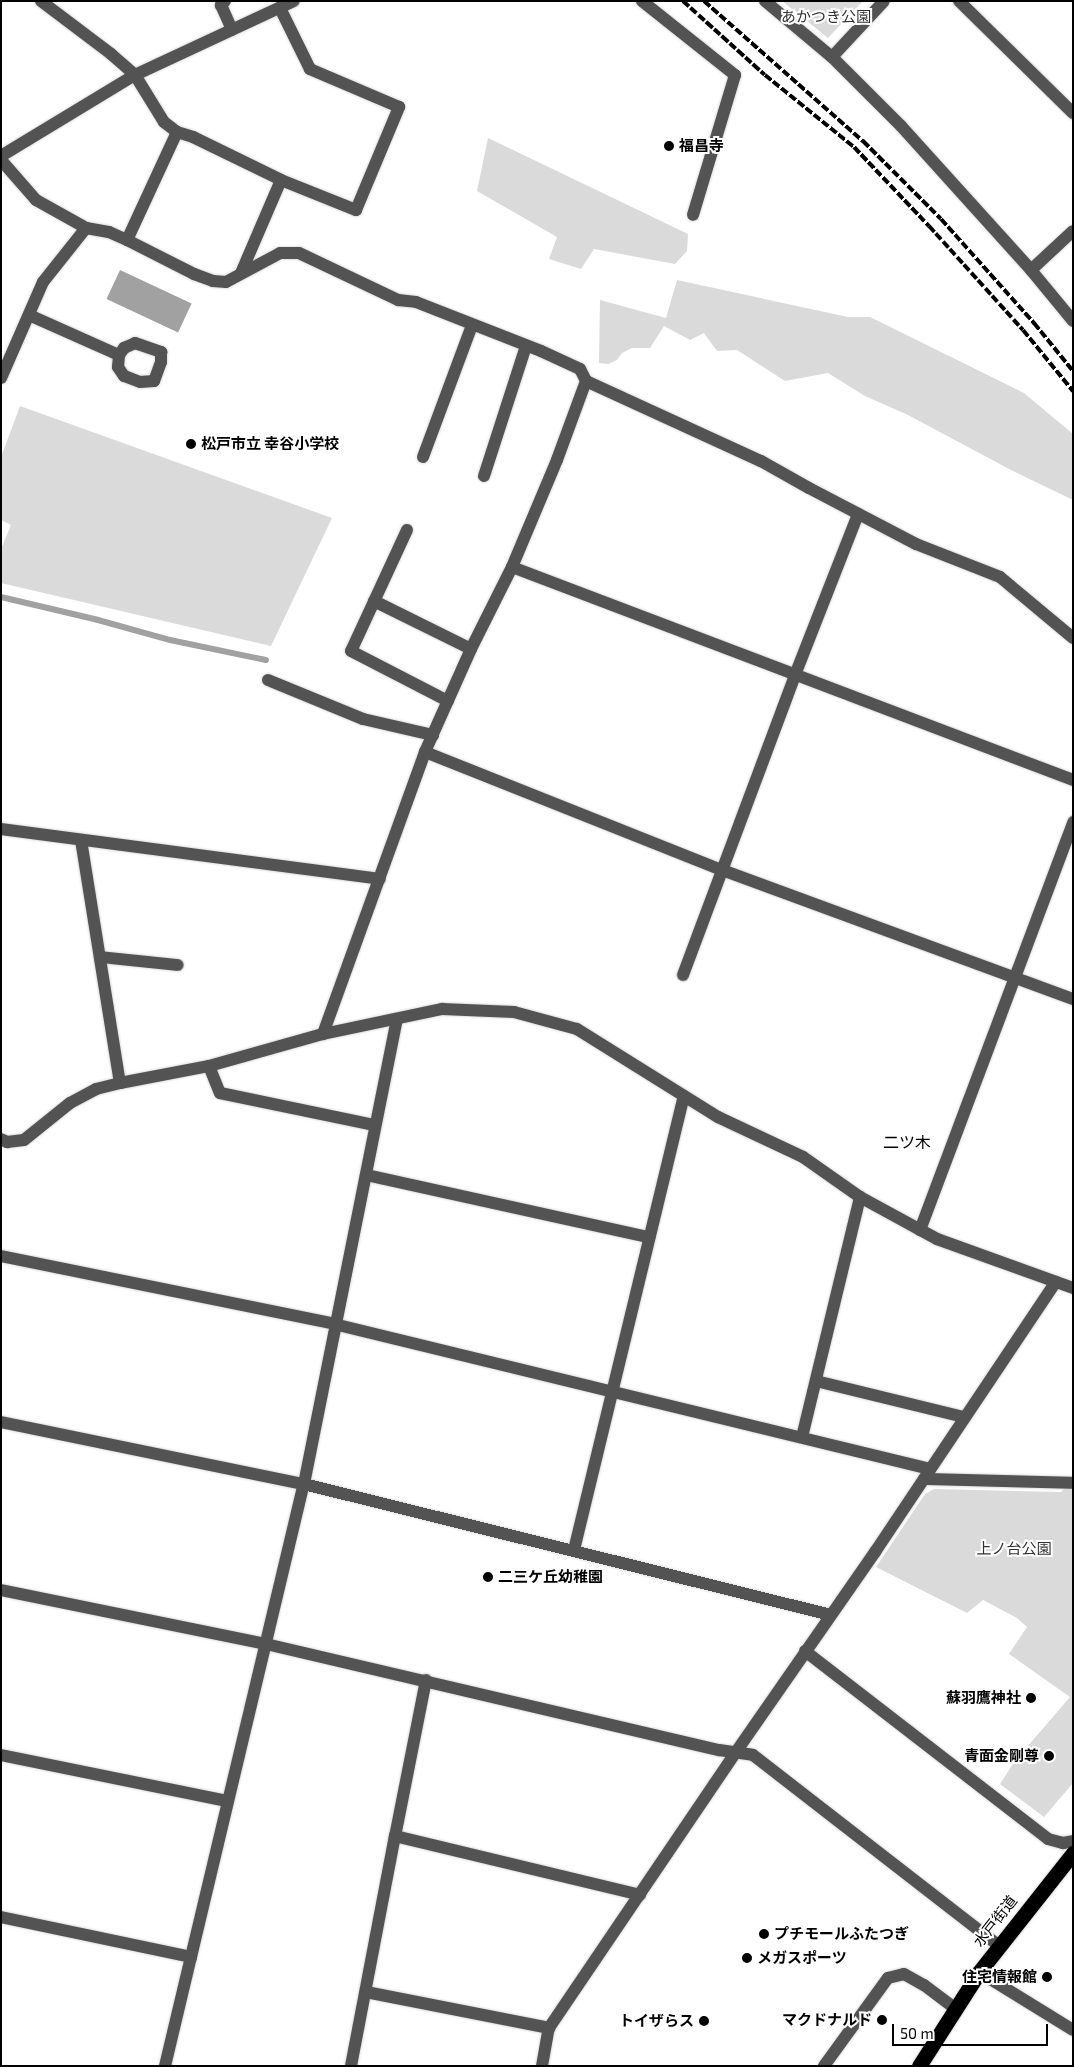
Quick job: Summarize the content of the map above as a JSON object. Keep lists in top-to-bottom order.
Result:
{
  "streets": {
    "highway": ["水戸街道"]
  },
  "districts": ["二ツ木"],
  "parks": ["あかつき公園", "上ノ台公園"],
  "places": [
    "福昌寺",
    "松戸市立 幸谷小学校",
    "二三ケ丘幼稚園",
    "蘇羽鷹神社",
    "青面金剛尊",
    "プチモールふたつぎ",
    "メガスポーツ",
    "住宅情報館",
    "マクドナルド",
    "トイザらス"
  ],
  "scale_bar": "50 m"
}
